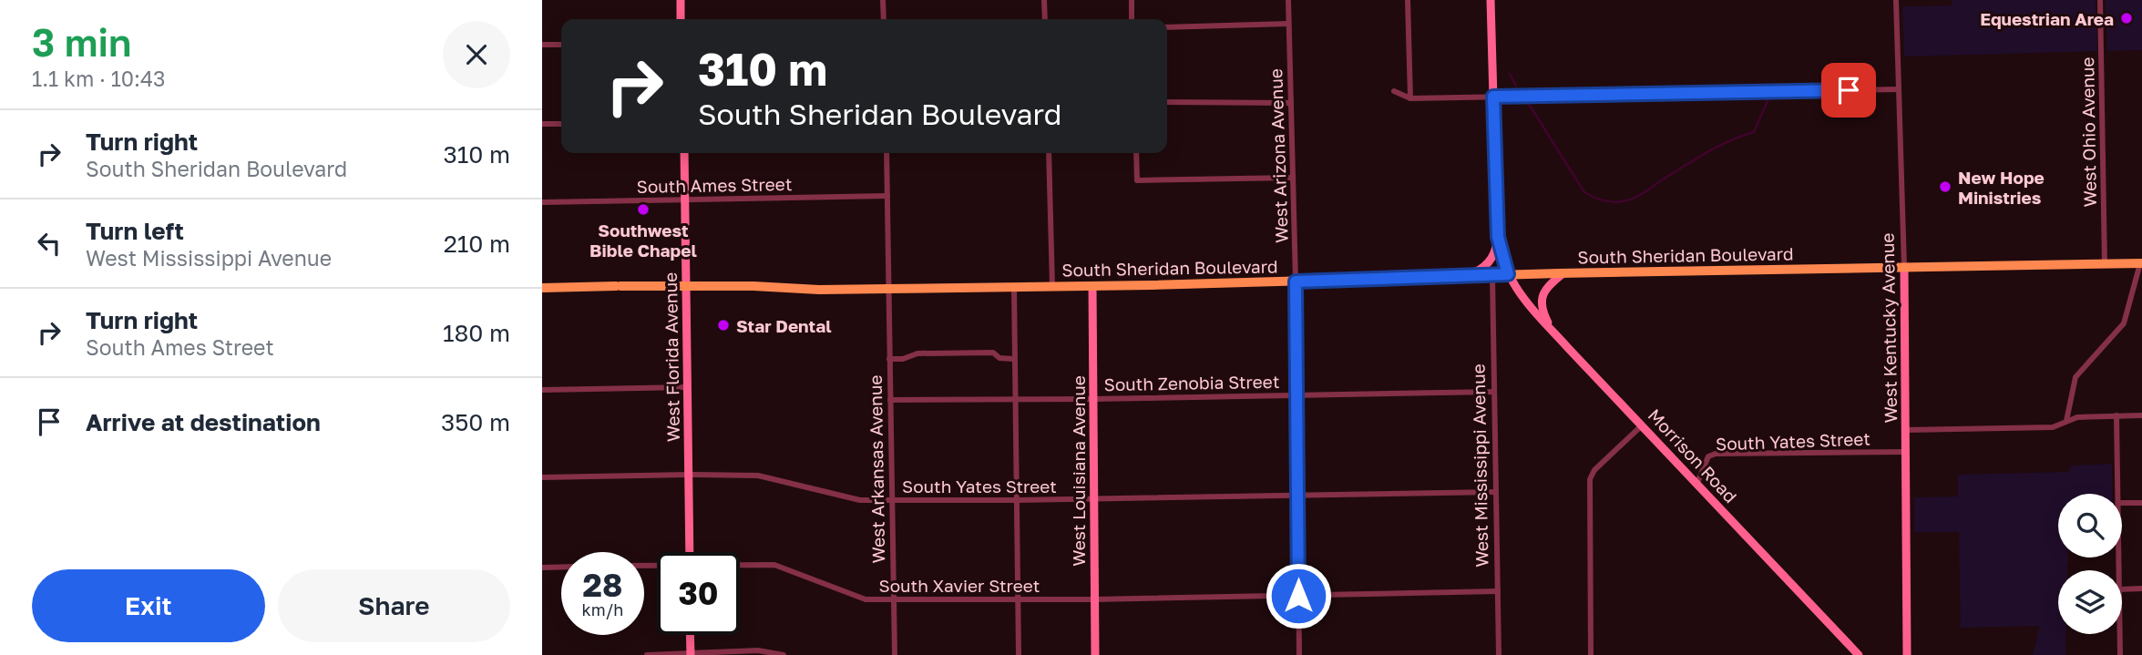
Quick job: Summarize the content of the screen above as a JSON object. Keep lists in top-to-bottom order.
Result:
{
  "streets": {
    "main road": ["South Sheridan Boulevard"],
    "street": [
      "West Ohio Avenue",
      "West Arizona Avenue",
      "South Ames Street",
      "West Kentucky Avenue",
      "West Florida Avenue",
      "South Zenobia Street",
      "South Yates Street",
      "Morrison Road",
      "West Mississippi Avenue",
      "West Arkansas Avenue",
      "West Louisiana Avenue",
      "South Xavier Street"
    ]
  },
  "crossings": [
    ["West Ohio Avenue", "South Sheridan Boulevard"],
    ["West Arizona Avenue", "South Sheridan Boulevard"],
    ["West Arizona Avenue", "South Zenobia Street"],
    ["West Arizona Avenue", "South Yates Street"],
    ["West Arizona Avenue", "South Xavier Street"],
    ["South Ames Street", "West Florida Avenue"],
    ["South Ames Street", "West Arkansas Avenue"],
    ["South Sheridan Boulevard", "West Kentucky Avenue"],
    ["South Sheridan Boulevard", "West Florida Avenue"],
    ["South Sheridan Boulevard", "Morrison Road"],
    ["South Sheridan Boulevard", "West Mississippi Avenue"],
    ["South Sheridan Boulevard", "West Arkansas Avenue"],
    ["South Sheridan Boulevard", "West Louisiana Avenue"],
    ["West Kentucky Avenue", "South Yates Street"],
    ["West Florida Avenue", "South Yates Street"],
    ["South Zenobia Street", "West Mississippi Avenue"],
    ["South Zenobia Street", "West Arkansas Avenue"],
    ["South Zenobia Street", "West Louisiana Avenue"],
    ["South Yates Street", "Morrison Road"],
    ["South Yates Street", "West Mississippi Avenue"],
    ["South Yates Street", "West Arkansas Avenue"],
    ["South Yates Street", "West Louisiana Avenue"],
    ["West Mississippi Avenue", "South Xavier Street"],
    ["West Arkansas Avenue", "South Xavier Street"],
    ["West Louisiana Avenue", "South Xavier Street"]
  ],
  "places": [
    "Equestrian Area",
    "New Hope Ministries",
    "Southwest Bible Chapel",
    "Star Dental"
  ],
  "page": {
    "heading": ["3 min", "1.1 km · 10:43"],
    "turn": ["310 m", "South Sheridan Boulevard"],
    "list": [
      {
        "name": "Turn right",
        "note": "South Sheridan Boulevard",
        "value": "310 m"
      },
      {
        "name": "Turn left",
        "note": "West Mississippi Avenue",
        "value": "210 m"
      },
      {
        "name": "Turn right",
        "note": "South Ames Street",
        "value": "180 m"
      },
      {
        "name": "Arrive at destination",
        "value": "350 m"
      }
    ],
    "speed": "28 km/h",
    "limit": "30",
    "buttons": ["Exit", "Share"]
  }
}
